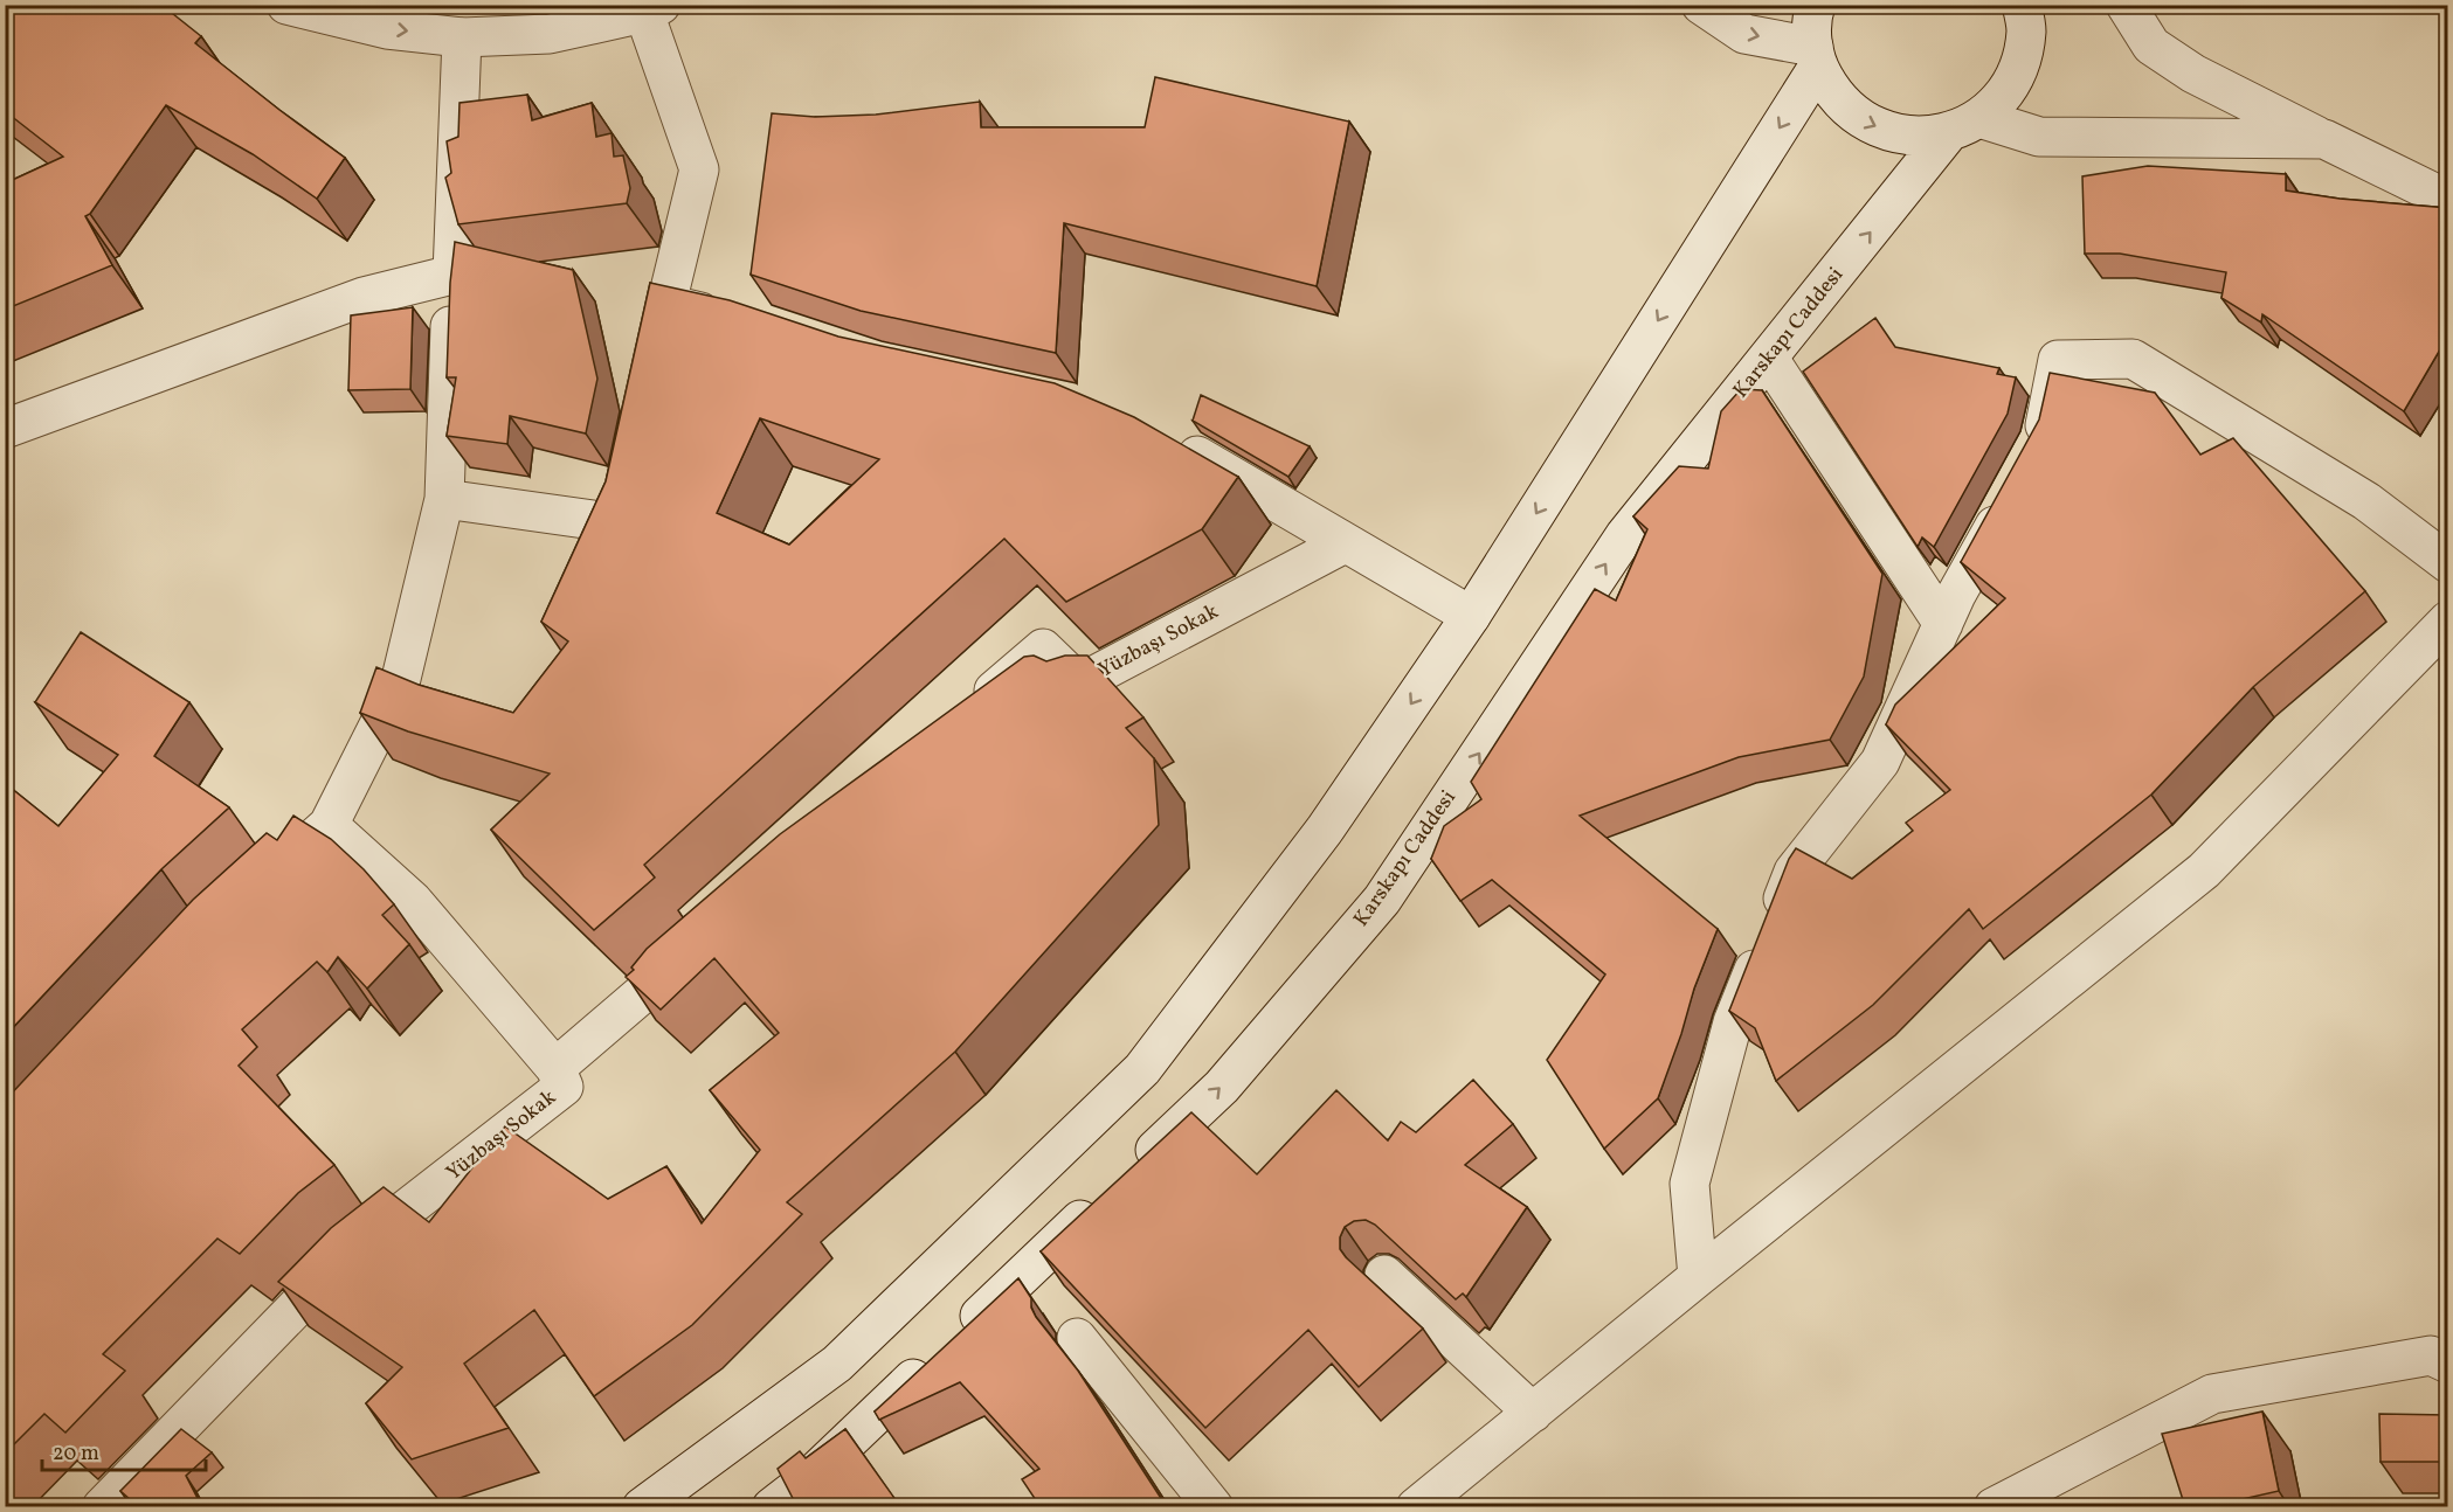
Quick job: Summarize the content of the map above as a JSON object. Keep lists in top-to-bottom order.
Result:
{
  "streets": {
    "street": ["Karskapı Caddesi", "Yüzbaşı Sokak"]
  },
  "scale_bar": "20 m"
}
